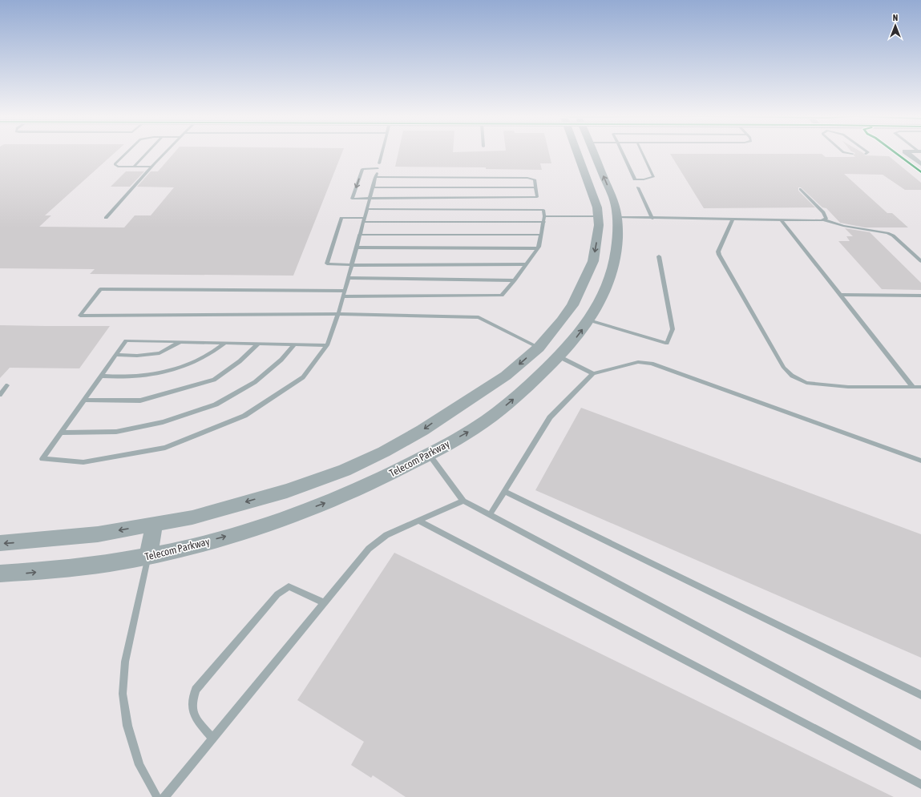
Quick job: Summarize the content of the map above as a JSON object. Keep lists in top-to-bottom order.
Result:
{
  "streets": {
    "street": ["Telecom Parkway"]
  },
  "north": "top"
}
